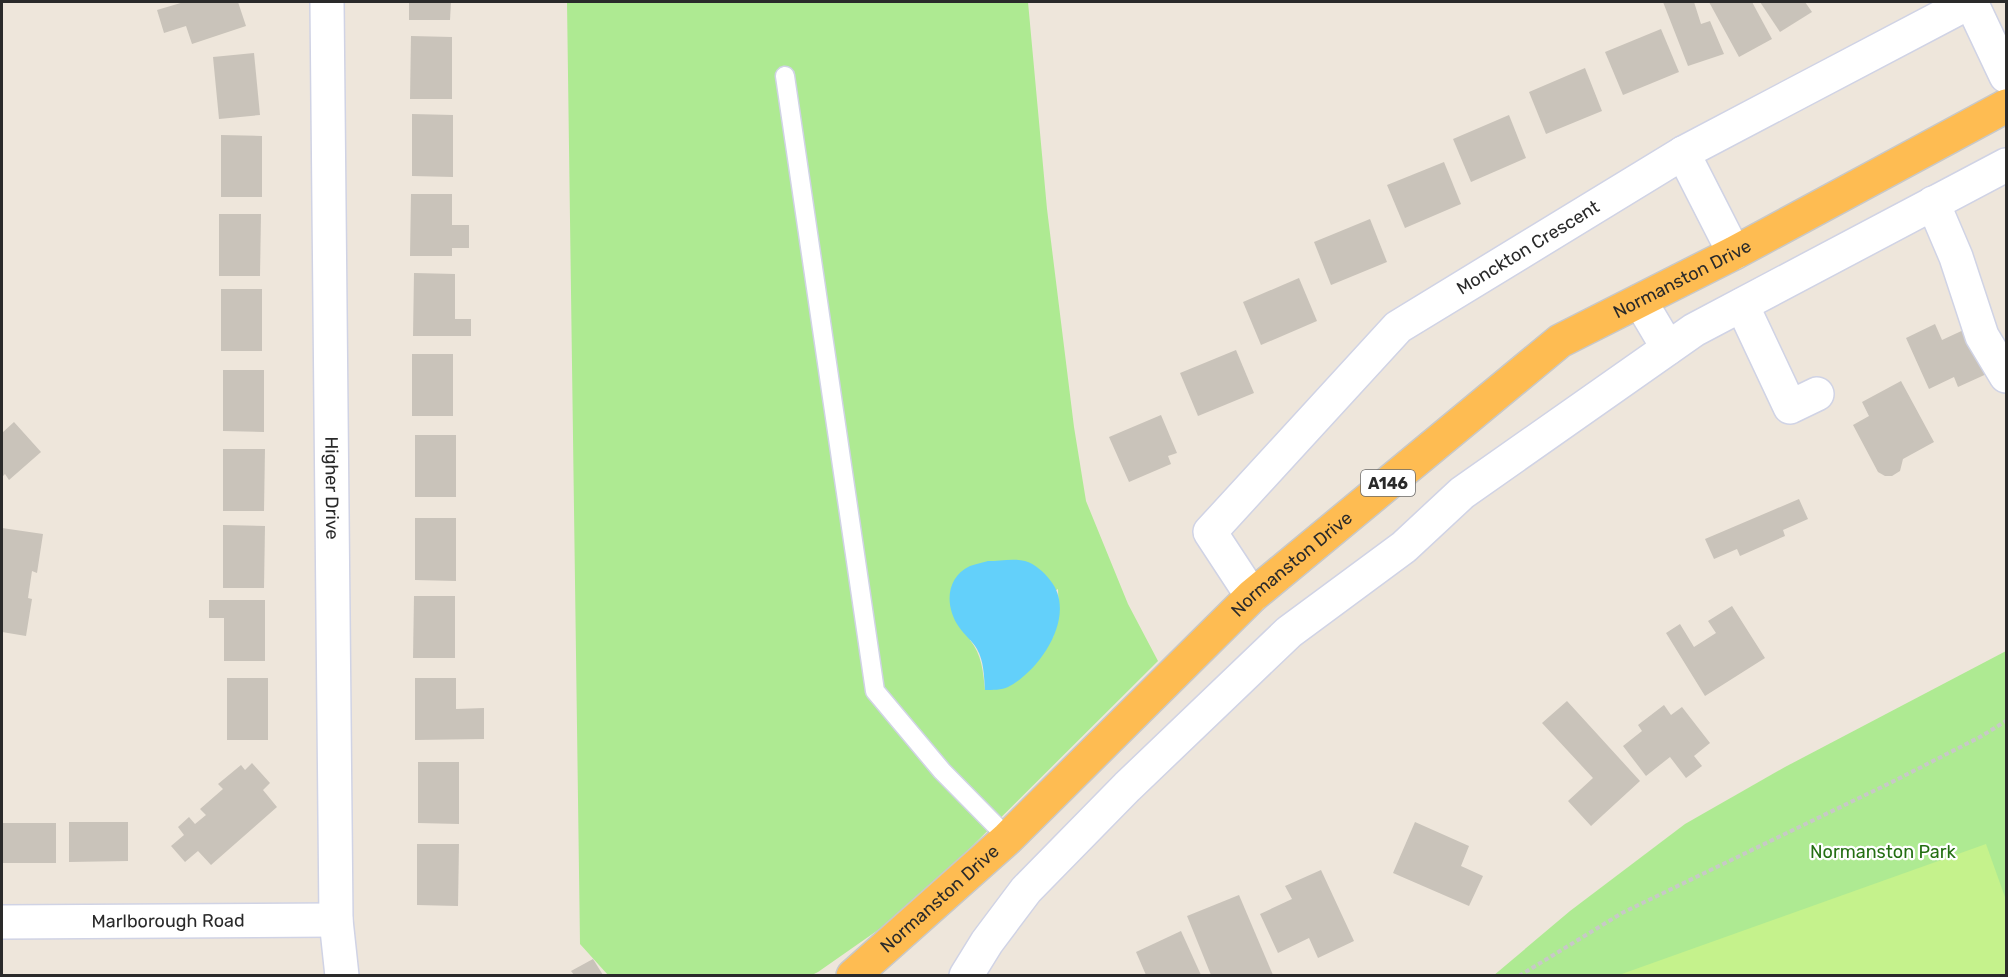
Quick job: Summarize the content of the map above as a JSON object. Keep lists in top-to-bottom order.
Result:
{
  "streets": {
    "highway": ["Normanston Drive", "A146"],
    "street": ["Monckton Crescent", "Higher Drive", "Marlborough Road"]
  },
  "crossings": [
    ["Monckton Crescent", "Normanston Drive"],
    ["Higher Drive", "Marlborough Road"]
  ],
  "parks": ["Normanston Park"]
}
